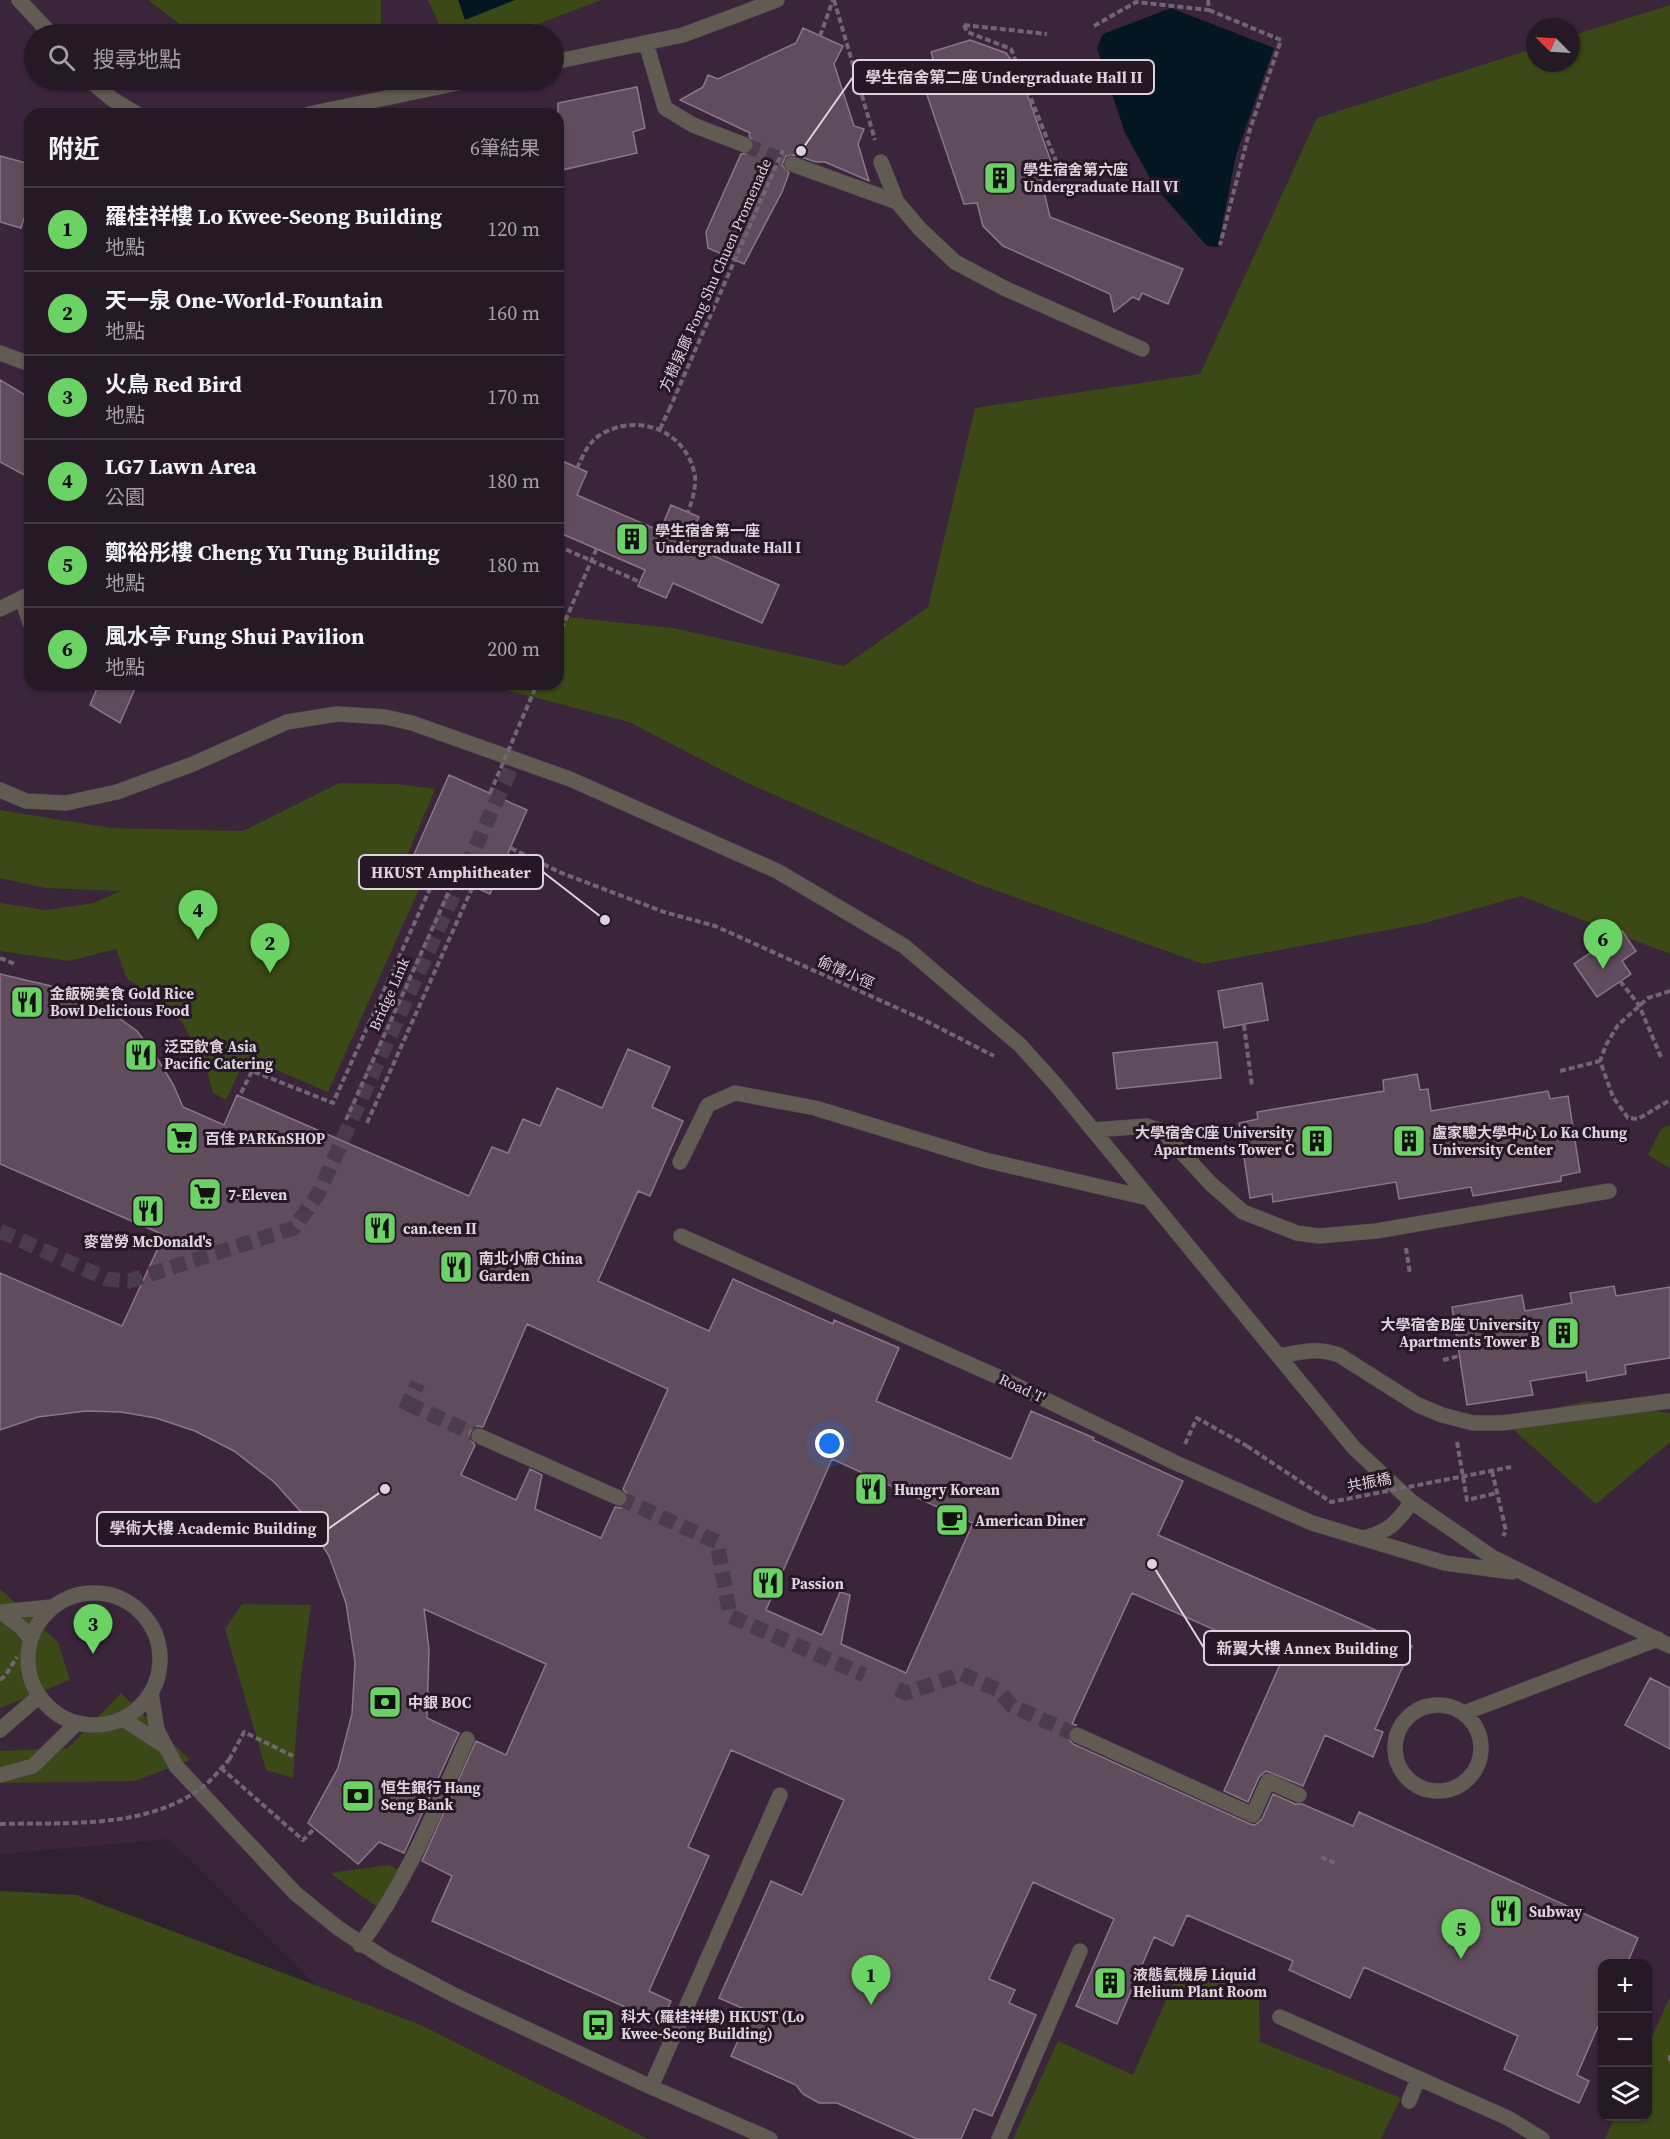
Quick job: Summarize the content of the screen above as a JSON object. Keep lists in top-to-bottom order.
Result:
{
  "streets": {
    "street": ["Road 'I'"],
    "path": [
      "方樹泉廊 Fong Shu Chuen Promenade",
      "偷情小徑",
      "Bridge Link",
      "共振橋"
    ]
  },
  "crossings": [
    ["Road 'I'", "共振橋"]
  ],
  "places": {
    "other": [
      "學生宿舍第二座 Undergraduate Hall II",
      "HKUST Amphitheater",
      "學術大樓 Academic Building",
      "新翼大樓 Annex Building"
    ],
    "building": [
      "學生宿舍第六座 Undergraduate Hall VI",
      "學生宿舍第一座 Undergraduate Hall I",
      "大學宿舍C座 University Apartments Tower C",
      "盧家驄大學中心 Lo Ka Chung University Center",
      "大學宿舍B座 University Apartments Tower B",
      "液態氦機房 Liquid Helium Plant Room"
    ],
    "restaurant": [
      "金飯碗美食 Gold Rice Bowl Delicious Food",
      "泛亞飲食 Asia Pacific Catering",
      "麥當勞 McDonald's",
      "can.teen II",
      "南北小廚 China Garden",
      "Hungry Korean",
      "Passion",
      "Subway"
    ],
    "supermarket": ["百佳 PARKnSHOP", "7-Eleven"],
    "cafe": ["American Diner"],
    "bank": ["中銀 BOC", "恒生銀行 Hang Seng Bank"],
    "bus stop": ["科大 (羅桂祥樓) HKUST (Lo Kwee-Seong Building)"]
  },
  "north": "top left",
  "page": {
    "search": "搜尋地點",
    "heading": ["附近", "6筆結果"],
    "list": [
      {
        "mark": "1",
        "name": "羅桂祥樓 Lo Kwee-Seong Building",
        "note": "地點",
        "value": "120 m"
      },
      {
        "mark": "2",
        "name": "天一泉 One-World-Fountain",
        "note": "地點",
        "value": "160 m"
      },
      {
        "mark": "3",
        "name": "火鳥 Red Bird",
        "note": "地點",
        "value": "170 m"
      },
      {
        "mark": "4",
        "name": "LG7 Lawn Area",
        "note": "公園",
        "value": "180 m"
      },
      {
        "mark": "5",
        "name": "鄭裕彤樓 Cheng Yu Tung Building",
        "note": "地點",
        "value": "180 m"
      },
      {
        "mark": "6",
        "name": "風水亭 Fung Shui Pavilion",
        "note": "地點",
        "value": "200 m"
      }
    ],
    "pins": [
      "4",
      "6",
      "2",
      "3",
      "5",
      "1"
    ],
    "map_buttons": ["+", "−"]
  }
}
